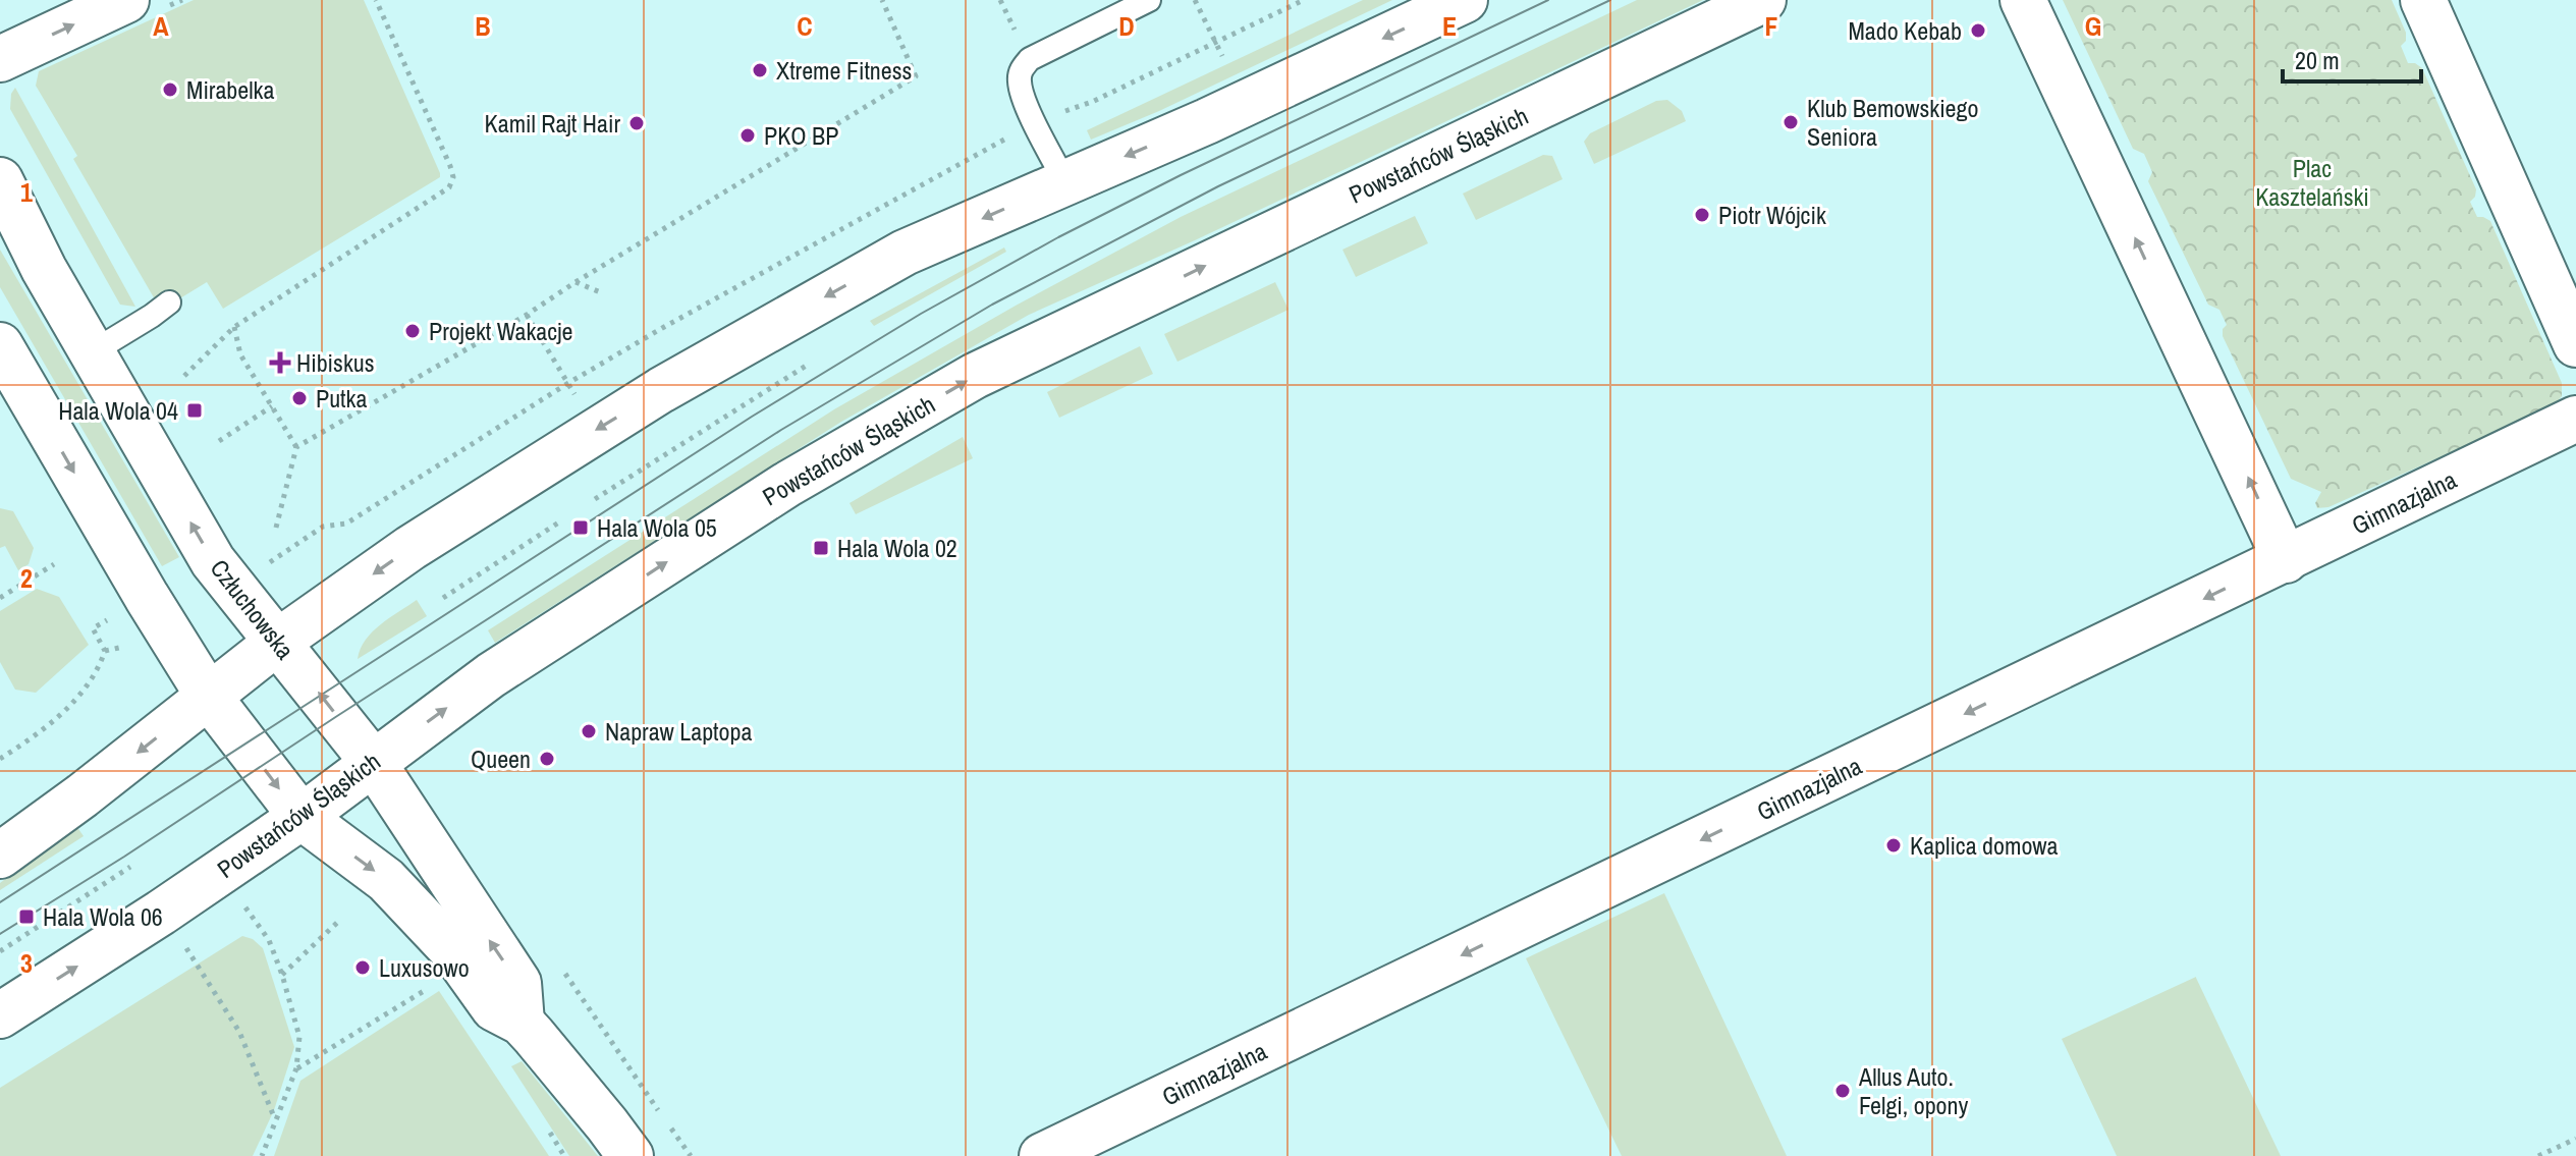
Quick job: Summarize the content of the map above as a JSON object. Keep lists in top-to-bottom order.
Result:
{
  "streets": {
    "street": ["Powstańców Śląskich", "Gimnazjalna", "Człuchowska"]
  },
  "crossings": [
    ["Powstańców Śląskich", "Człuchowska"]
  ],
  "one_way": ["Gimnazjalna"],
  "parks": ["Plac Kasztelański"],
  "places": {
    "other": [
      "Mado Kebab",
      "Xtreme Fitness",
      "Mirabelka",
      "Klub Bemowskiego Seniora",
      "Kamil Rajt Hair",
      "PKO BP",
      "Piotr Wójcik",
      "Projekt Wakacje",
      "Putka",
      "Napraw Laptopa",
      "Queen",
      "Kaplica domowa",
      "Luxusowo",
      "Allus Auto. Felgi, opony"
    ],
    "health": ["Hibiskus"],
    "transit": [
      "Hala Wola 04",
      "Hala Wola 05",
      "Hala Wola 02",
      "Hala Wola 06"
    ]
  },
  "scale_bar": "20 m",
  "grid": {
    "columns": [
      "A",
      "B",
      "C",
      "D",
      "E",
      "F",
      "G"
    ],
    "rows": ["1", "2", "3"]
  }
}
